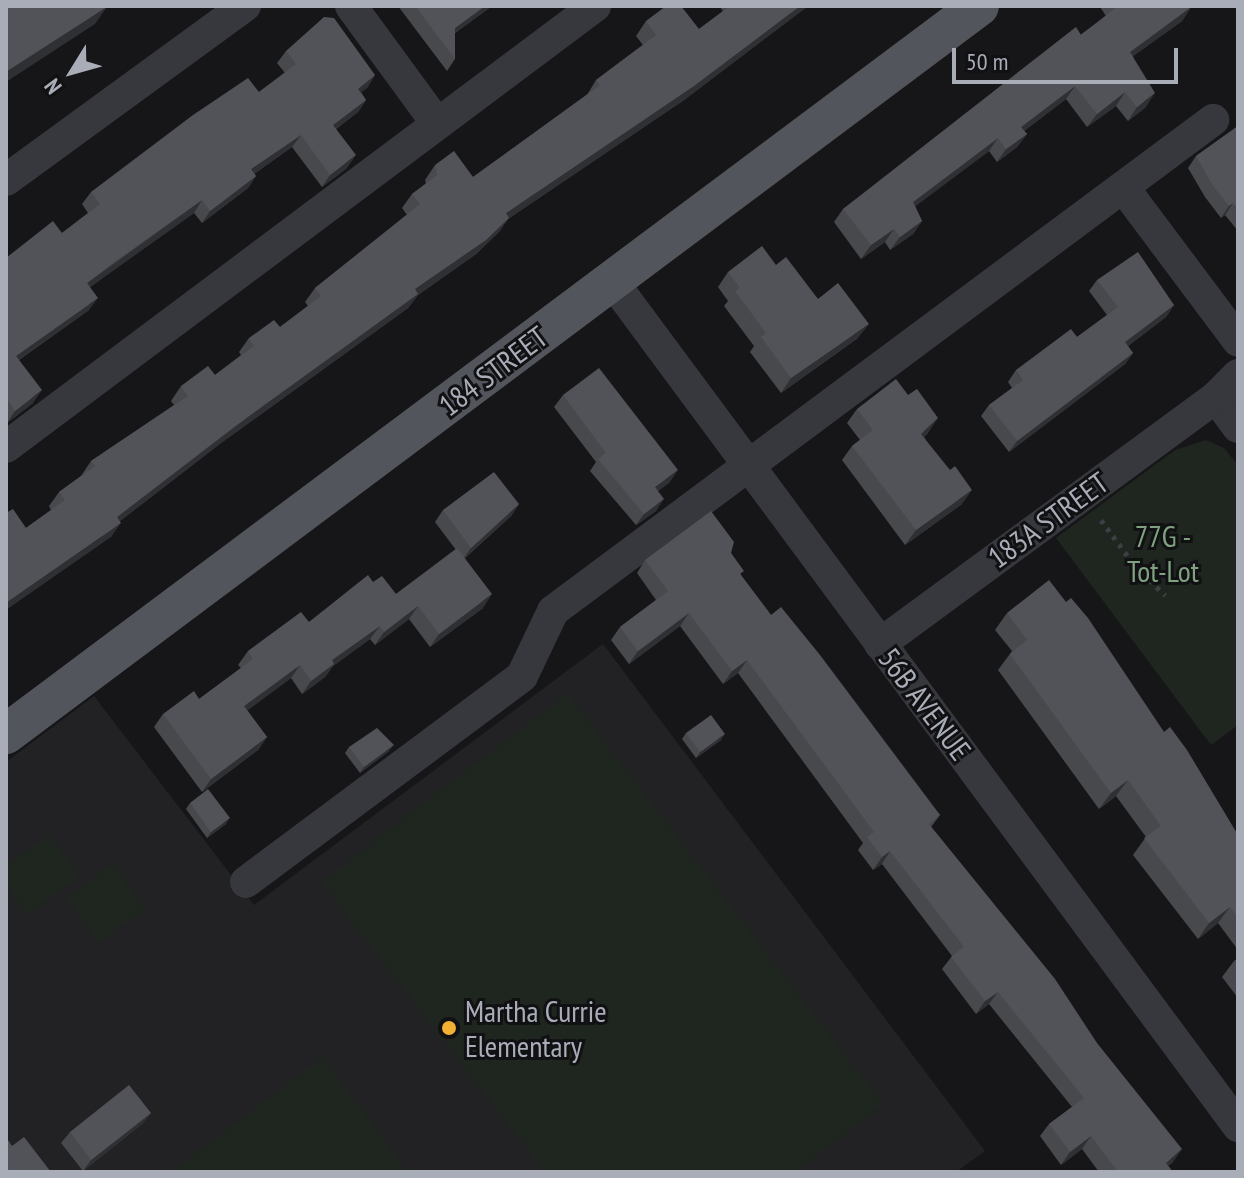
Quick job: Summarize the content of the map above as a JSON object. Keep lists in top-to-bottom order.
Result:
{
  "streets": {
    "main road": ["184 STREET"],
    "street": ["183A STREET", "56B AVENUE"]
  },
  "crossings": [
    ["184 STREET", "56B AVENUE"],
    ["183A STREET", "56B AVENUE"]
  ],
  "parks": ["77G - Tot-Lot"],
  "places": ["Martha Currie Elementary"],
  "scale_bar": "50 m",
  "north": "bottom left"
}
